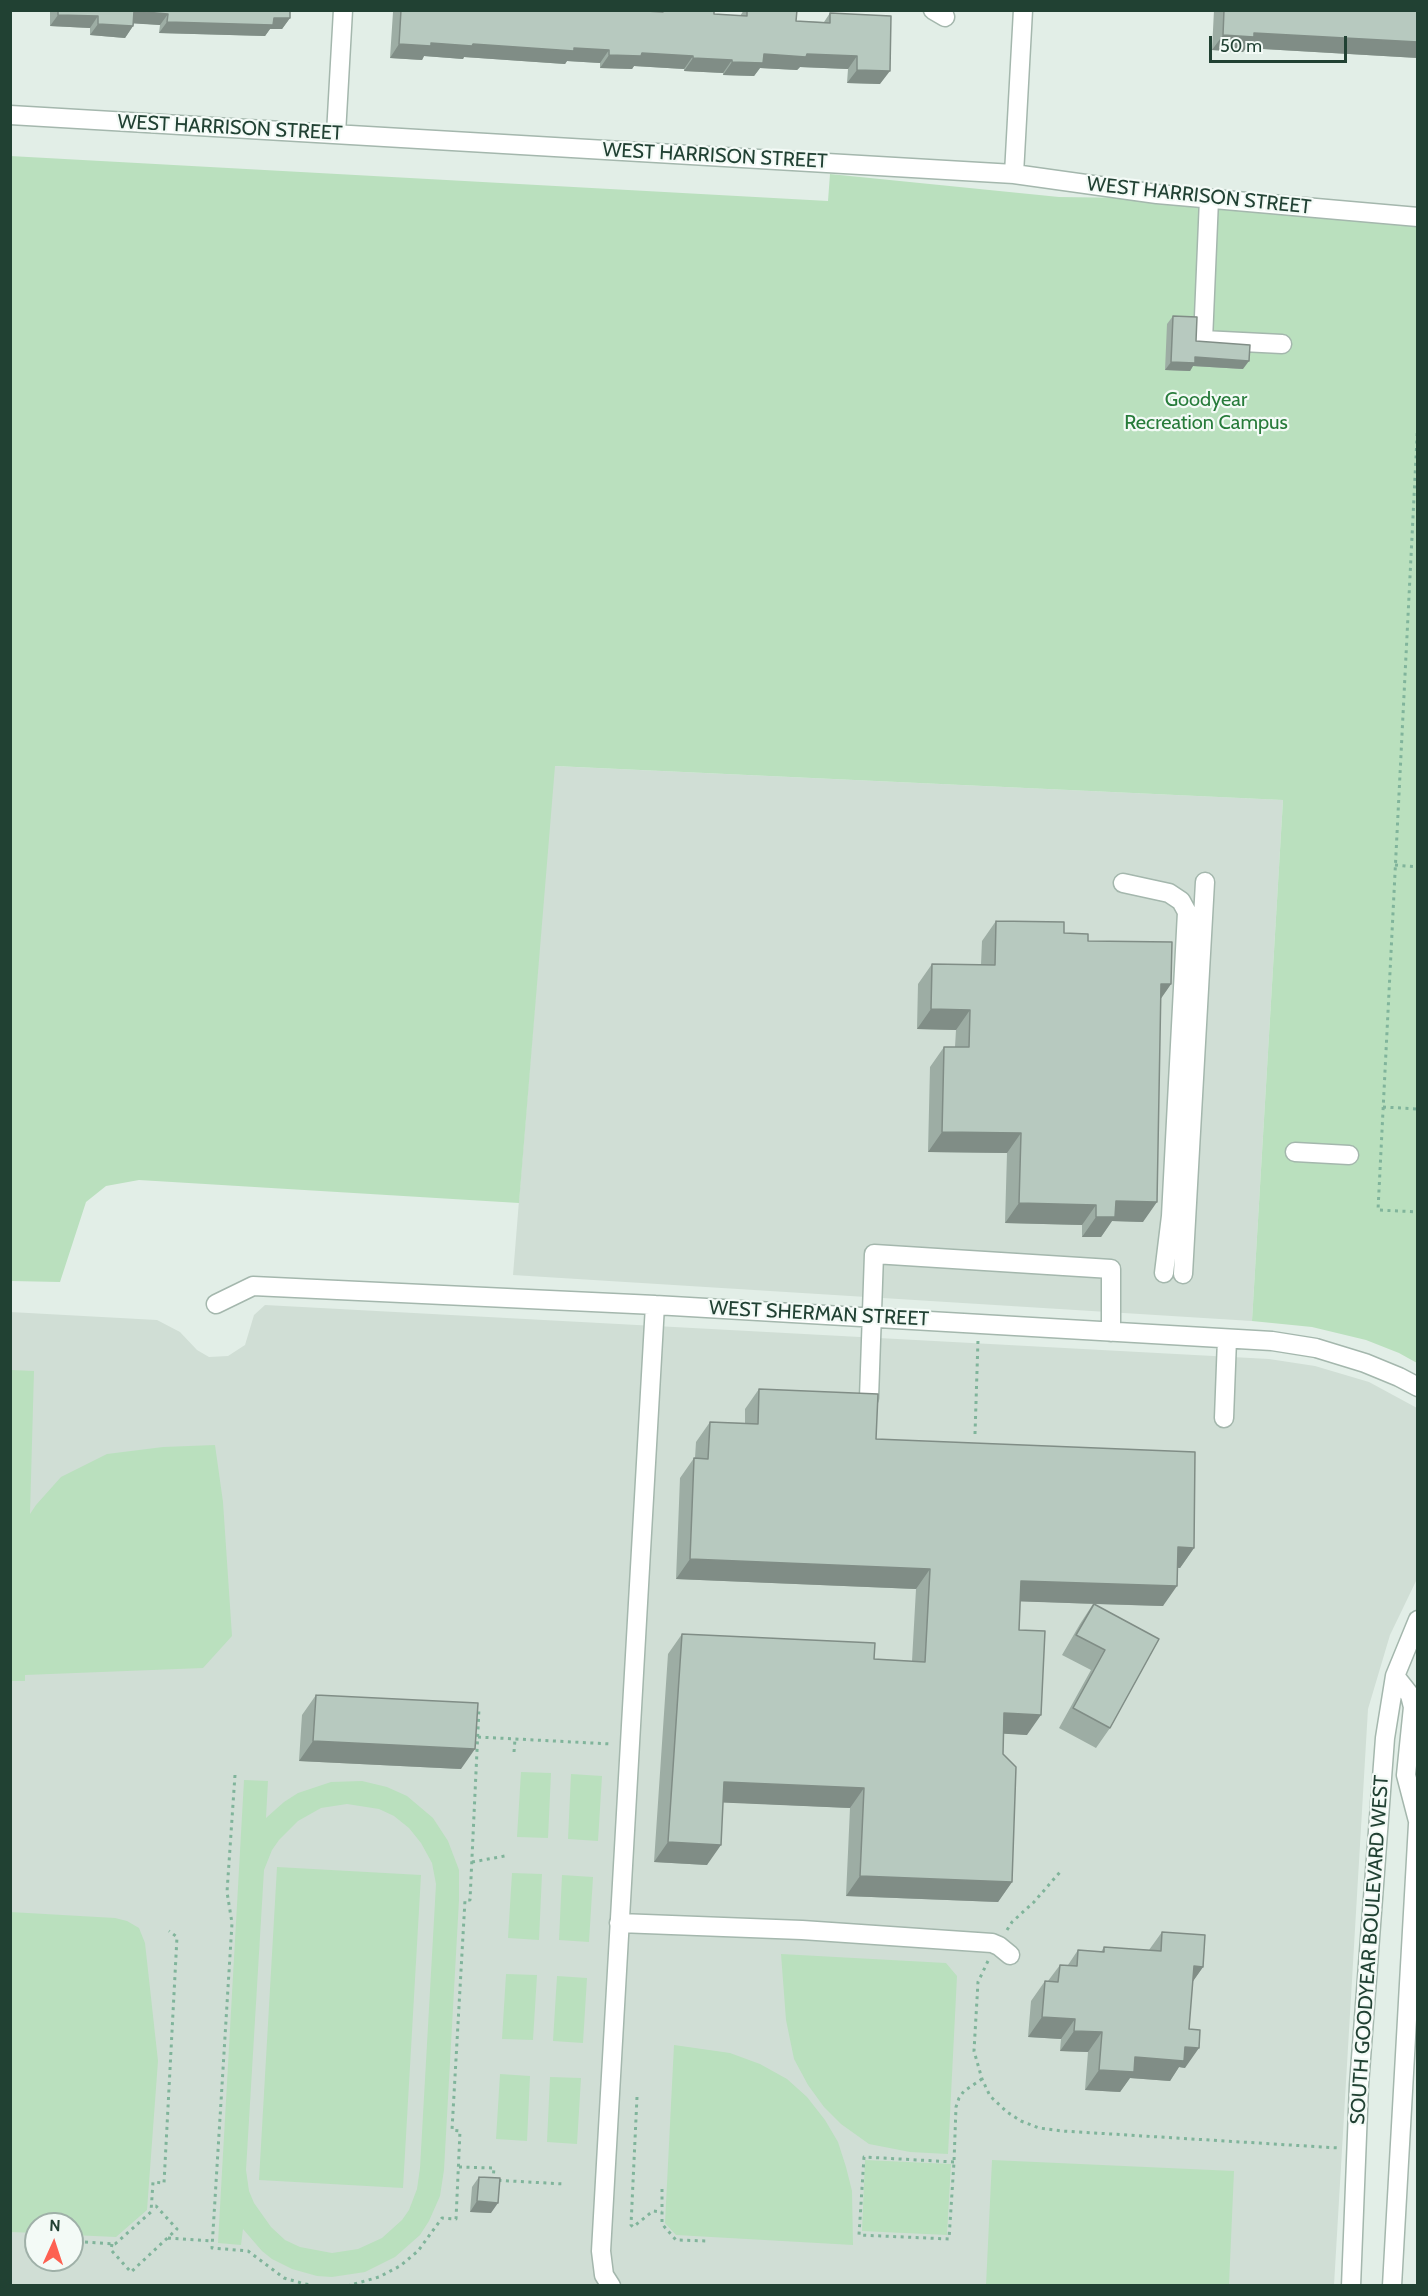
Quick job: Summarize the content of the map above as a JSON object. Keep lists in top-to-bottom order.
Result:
{
  "streets": {
    "street": ["WEST HARRISON STREET", "WEST SHERMAN STREET", "SOUTH GOODYEAR BOULEVARD WEST"]
  },
  "parks": ["Goodyear Recreation Campus"],
  "scale_bar": "50 m",
  "north": "top"
}
